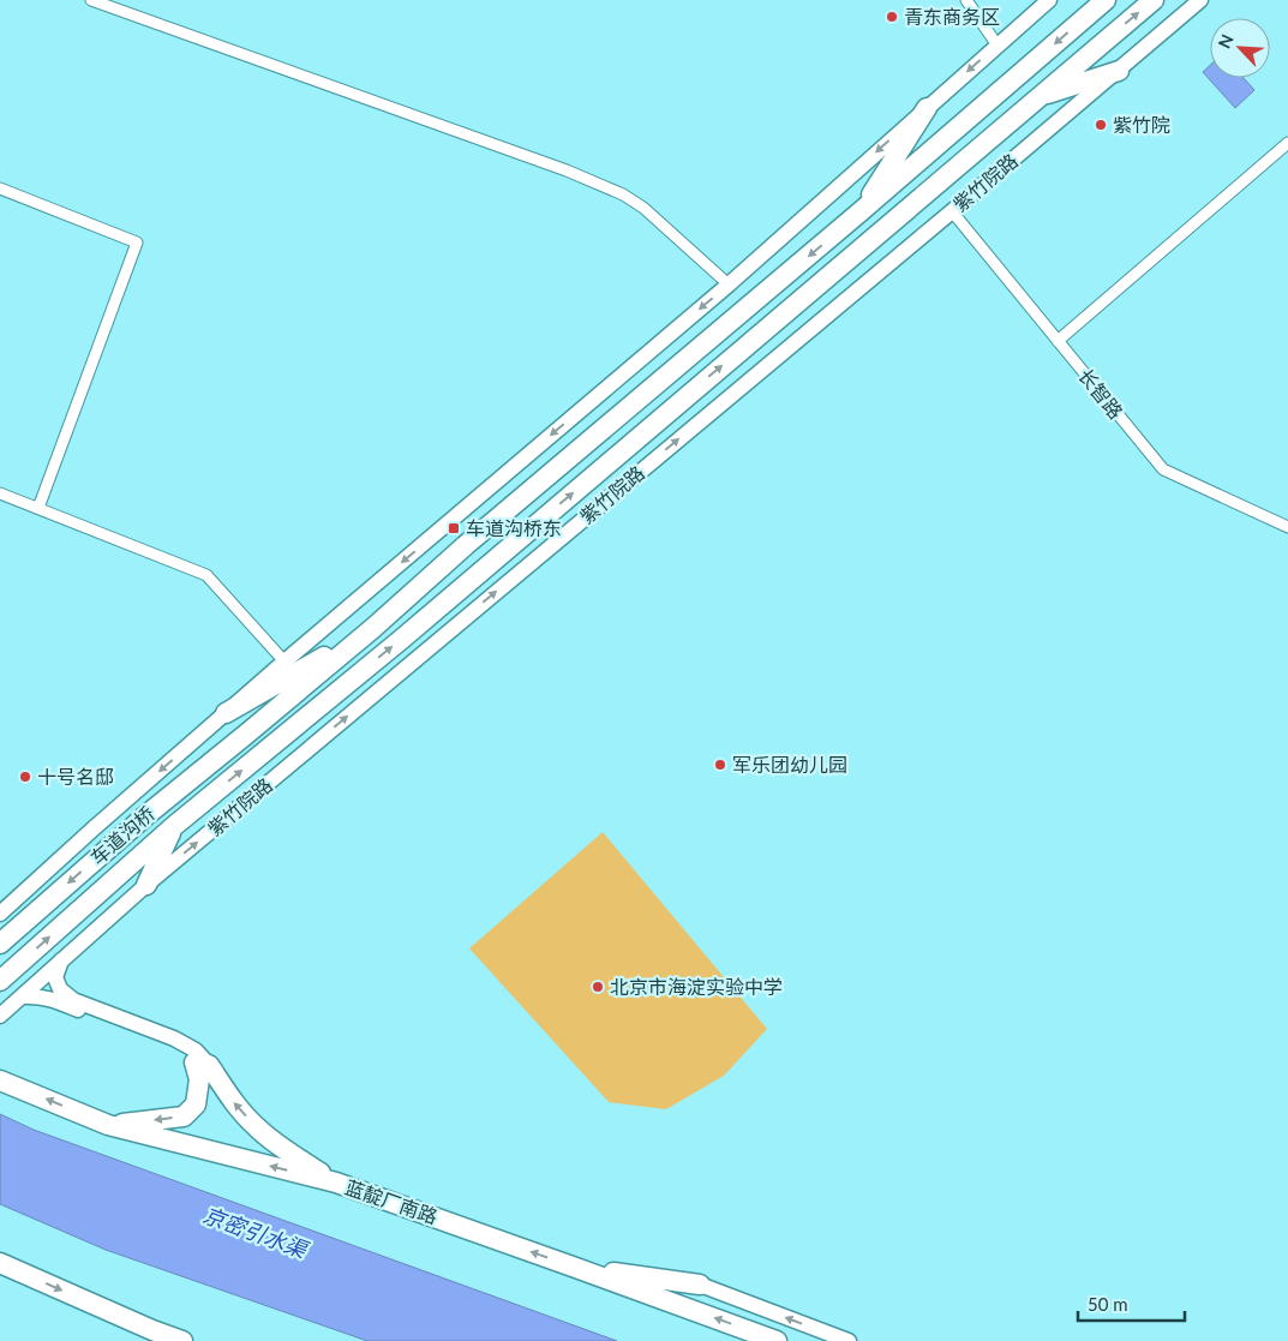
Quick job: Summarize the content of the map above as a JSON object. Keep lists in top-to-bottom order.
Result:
{
  "streets": {
    "highway": ["紫竹院路", "车道沟桥", "蓝靛厂南路"],
    "street": ["长智路"]
  },
  "crossings": [
    ["紫竹院路", "长智路"],
    ["紫竹院路", "车道沟桥"]
  ],
  "water": ["京密引水渠"],
  "places": {
    "other": [
      "青东商务区",
      "紫竹院",
      "军乐团幼儿园",
      "十号名邸",
      "北京市海淀实验中学"
    ],
    "transit": ["车道沟桥东"]
  },
  "scale_bar": "50 m",
  "north": "top left"
}
